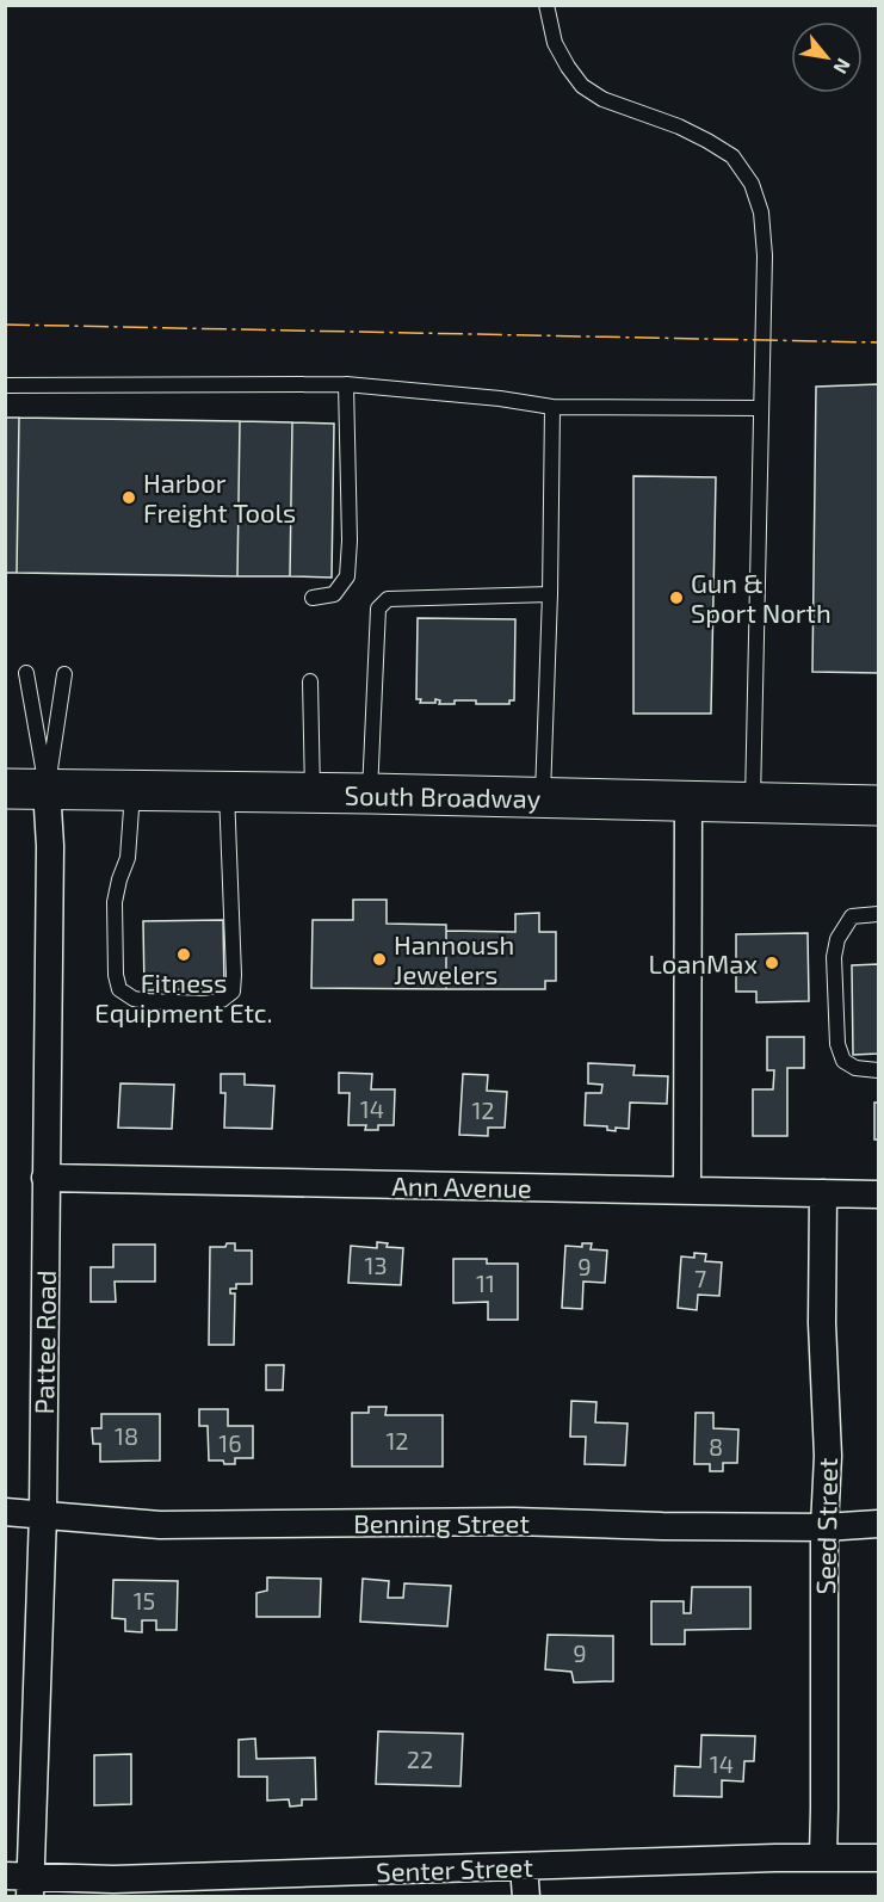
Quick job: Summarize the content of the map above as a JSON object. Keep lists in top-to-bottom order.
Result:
{
  "streets": {
    "main road": ["South Broadway"],
    "street": [
      "Ann Avenue",
      "Pattee Road",
      "Benning Street",
      "Seed Street",
      "Senter Street"
    ]
  },
  "crossings": [
    ["South Broadway", "Pattee Road"],
    ["Ann Avenue", "Pattee Road"],
    ["Ann Avenue", "Seed Street"],
    ["Pattee Road", "Benning Street"],
    ["Pattee Road", "Senter Street"],
    ["Benning Street", "Seed Street"],
    ["Seed Street", "Senter Street"]
  ],
  "places": [
    "Harbor Freight Tools",
    "Gun & Sport North",
    "Fitness Equipment Etc.",
    "Hannoush Jewelers",
    "LoanMax"
  ],
  "house_numbers": [
    "14",
    "12",
    "13",
    "9",
    "7",
    "11",
    "18",
    "12",
    "16",
    "8",
    "15",
    "9",
    "22",
    "14"
  ],
  "north": "bottom right"
}
